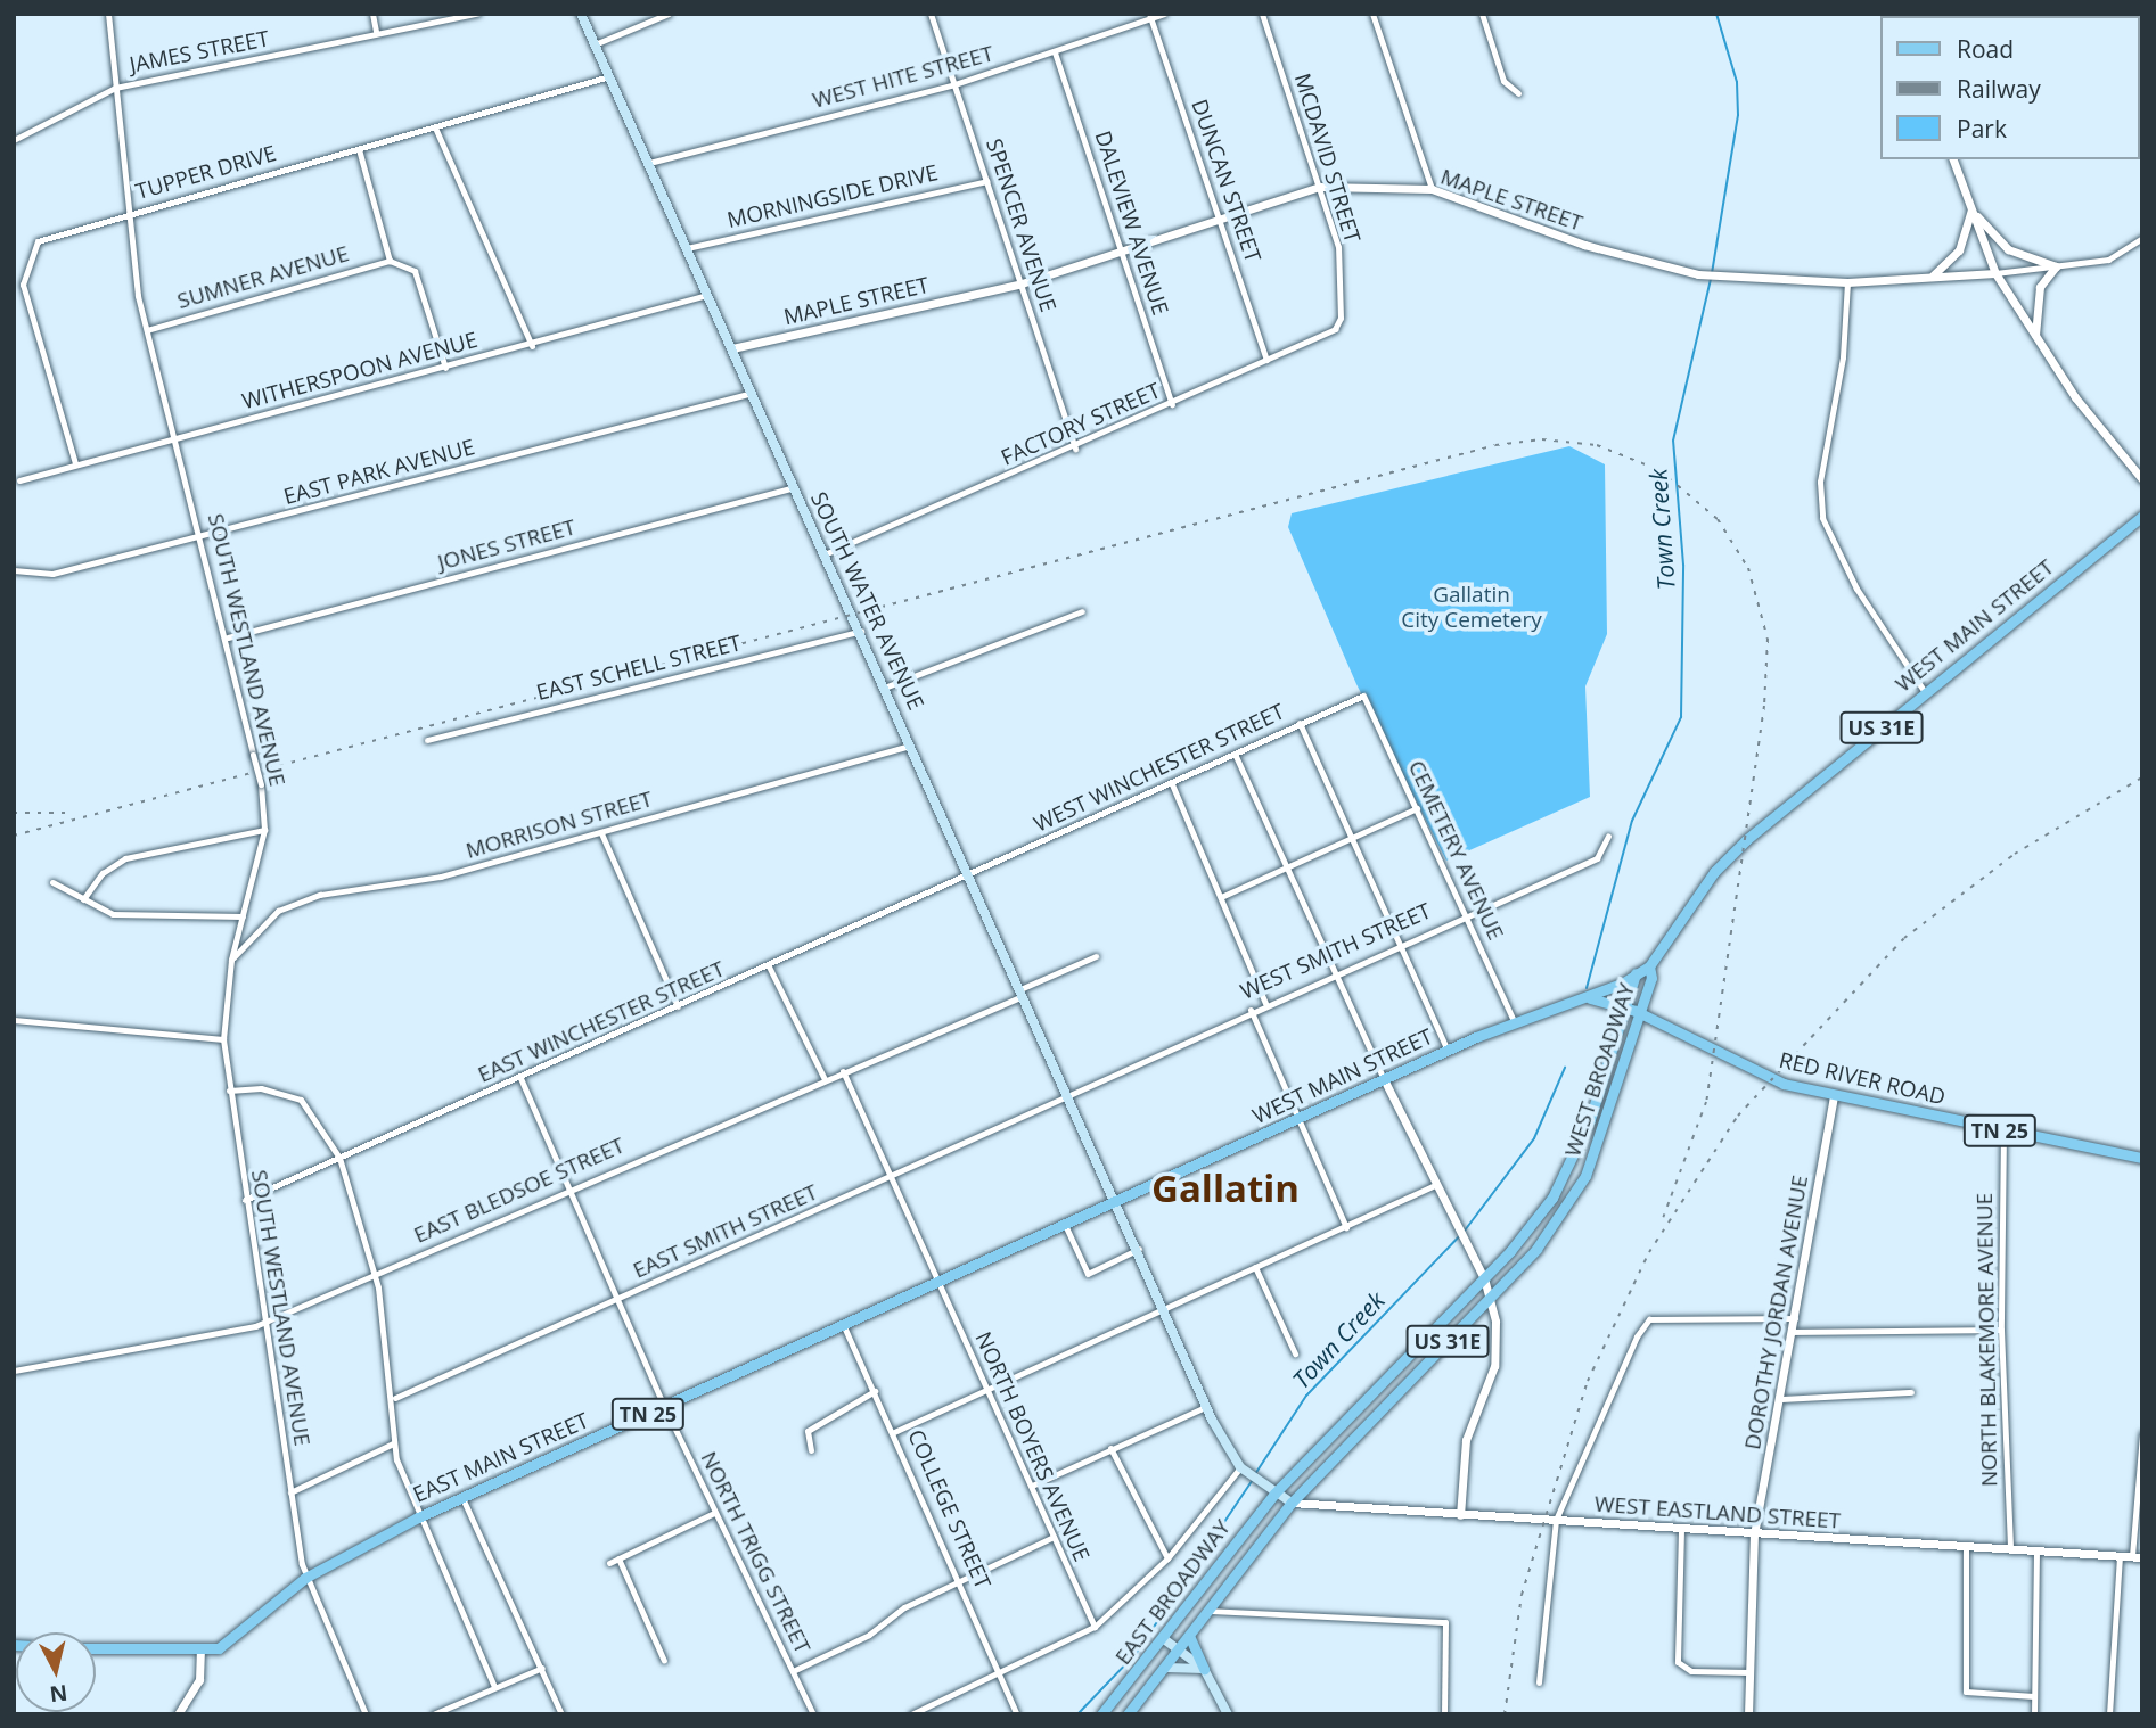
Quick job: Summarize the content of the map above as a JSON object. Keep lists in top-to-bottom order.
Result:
{
  "streets": {
    "main road": [
      "SOUTH WATER AVENUE",
      "WEST MAIN STREET",
      "US 31E",
      "WEST BROADWAY",
      "RED RIVER ROAD",
      "TN 25",
      "EAST MAIN STREET",
      "EAST BROADWAY"
    ],
    "street": [
      "JAMES STREET",
      "WEST HITE STREET",
      "MCDAVID STREET",
      "TUPPER DRIVE",
      "DUNCAN STREET",
      "MORNINGSIDE DRIVE",
      "MAPLE STREET",
      "DALEVIEW AVENUE",
      "SPENCER AVENUE",
      "SUMNER AVENUE",
      "WITHERSPOON AVENUE",
      "FACTORY STREET",
      "EAST PARK AVENUE",
      "JONES STREET",
      "SOUTH WESTLAND AVENUE",
      "EAST SCHELL STREET",
      "WEST WINCHESTER STREET",
      "MORRISON STREET",
      "CEMETERY AVENUE",
      "WEST SMITH STREET",
      "EAST WINCHESTER STREET",
      "EAST BLEDSOE STREET",
      "EAST SMITH STREET",
      "DOROTHY JORDAN AVENUE",
      "NORTH BLAKEMORE AVENUE",
      "NORTH BOYERS AVENUE",
      "COLLEGE STREET",
      "WEST EASTLAND STREET",
      "NORTH TRIGG STREET"
    ]
  },
  "crossings": [
    ["JAMES STREET", "SOUTH WESTLAND AVENUE"],
    ["WEST HITE STREET", "DUNCAN STREET"],
    ["WEST HITE STREET", "DALEVIEW AVENUE"],
    ["WEST HITE STREET", "SPENCER AVENUE"],
    ["WEST HITE STREET", "SOUTH WATER AVENUE"],
    ["MCDAVID STREET", "MAPLE STREET"],
    ["MCDAVID STREET", "FACTORY STREET"],
    ["TUPPER DRIVE", "WITHERSPOON AVENUE"],
    ["TUPPER DRIVE", "SOUTH WATER AVENUE"],
    ["TUPPER DRIVE", "SOUTH WESTLAND AVENUE"],
    ["DUNCAN STREET", "MAPLE STREET"],
    ["DUNCAN STREET", "FACTORY STREET"],
    ["MORNINGSIDE DRIVE", "SPENCER AVENUE"],
    ["MORNINGSIDE DRIVE", "SOUTH WATER AVENUE"],
    ["MAPLE STREET", "DALEVIEW AVENUE"],
    ["MAPLE STREET", "SPENCER AVENUE"],
    ["MAPLE STREET", "SOUTH WATER AVENUE"],
    ["DALEVIEW AVENUE", "FACTORY STREET"],
    ["SPENCER AVENUE", "FACTORY STREET"],
    ["SUMNER AVENUE", "SOUTH WESTLAND AVENUE"],
    ["WITHERSPOON AVENUE", "SOUTH WATER AVENUE"],
    ["WITHERSPOON AVENUE", "SOUTH WESTLAND AVENUE"],
    ["FACTORY STREET", "SOUTH WATER AVENUE"],
    ["EAST PARK AVENUE", "SOUTH WATER AVENUE"],
    ["EAST PARK AVENUE", "SOUTH WESTLAND AVENUE"],
    ["JONES STREET", "SOUTH WATER AVENUE"],
    ["JONES STREET", "SOUTH WESTLAND AVENUE"],
    ["SOUTH WATER AVENUE", "WEST MAIN STREET"],
    ["SOUTH WATER AVENUE", "EAST SCHELL STREET"],
    ["SOUTH WATER AVENUE", "WEST WINCHESTER STREET"],
    ["SOUTH WATER AVENUE", "MORRISON STREET"],
    ["SOUTH WATER AVENUE", "WEST SMITH STREET"],
    ["SOUTH WATER AVENUE", "EAST WINCHESTER STREET"],
    ["SOUTH WATER AVENUE", "EAST BLEDSOE STREET"],
    ["SOUTH WATER AVENUE", "EAST SMITH STREET"],
    ["SOUTH WATER AVENUE", "EAST MAIN STREET"],
    ["WEST MAIN STREET", "CEMETERY AVENUE"],
    ["WEST MAIN STREET", "WEST BROADWAY"],
    ["WEST MAIN STREET", "RED RIVER ROAD"],
    ["WEST MAIN STREET", "EAST MAIN STREET"],
    ["SOUTH WESTLAND AVENUE", "MORRISON STREET"],
    ["SOUTH WESTLAND AVENUE", "EAST WINCHESTER STREET"],
    ["SOUTH WESTLAND AVENUE", "EAST BLEDSOE STREET"],
    ["SOUTH WESTLAND AVENUE", "EAST MAIN STREET"],
    ["US 31E", "WEST BROADWAY"],
    ["US 31E", "RED RIVER ROAD"],
    ["US 31E", "EAST BROADWAY"],
    ["WEST WINCHESTER STREET", "CEMETERY AVENUE"],
    ["WEST WINCHESTER STREET", "EAST WINCHESTER STREET"],
    ["CEMETERY AVENUE", "WEST SMITH STREET"],
    ["WEST SMITH STREET", "EAST SMITH STREET"],
    ["EAST WINCHESTER STREET", "NORTH TRIGG STREET"],
    ["WEST BROADWAY", "RED RIVER ROAD"],
    ["WEST BROADWAY", "WEST EASTLAND STREET"],
    ["WEST BROADWAY", "EAST BROADWAY"],
    ["RED RIVER ROAD", "DOROTHY JORDAN AVENUE"],
    ["RED RIVER ROAD", "NORTH BLAKEMORE AVENUE"],
    ["TN 25", "EAST MAIN STREET"],
    ["EAST BLEDSOE STREET", "NORTH BOYERS AVENUE"],
    ["EAST BLEDSOE STREET", "NORTH TRIGG STREET"],
    ["EAST SMITH STREET", "NORTH BOYERS AVENUE"],
    ["EAST SMITH STREET", "NORTH TRIGG STREET"],
    ["DOROTHY JORDAN AVENUE", "WEST EASTLAND STREET"],
    ["NORTH BLAKEMORE AVENUE", "WEST EASTLAND STREET"],
    ["NORTH BOYERS AVENUE", "EAST MAIN STREET"],
    ["EAST MAIN STREET", "COLLEGE STREET"],
    ["EAST MAIN STREET", "NORTH TRIGG STREET"],
    ["WEST EASTLAND STREET", "EAST BROADWAY"]
  ],
  "districts": ["Gallatin"],
  "water": ["Town Creek"],
  "parks": ["Gallatin City Cemetery"],
  "legend": ["Road", "Railway", "Park"],
  "north": "bottom"
}
